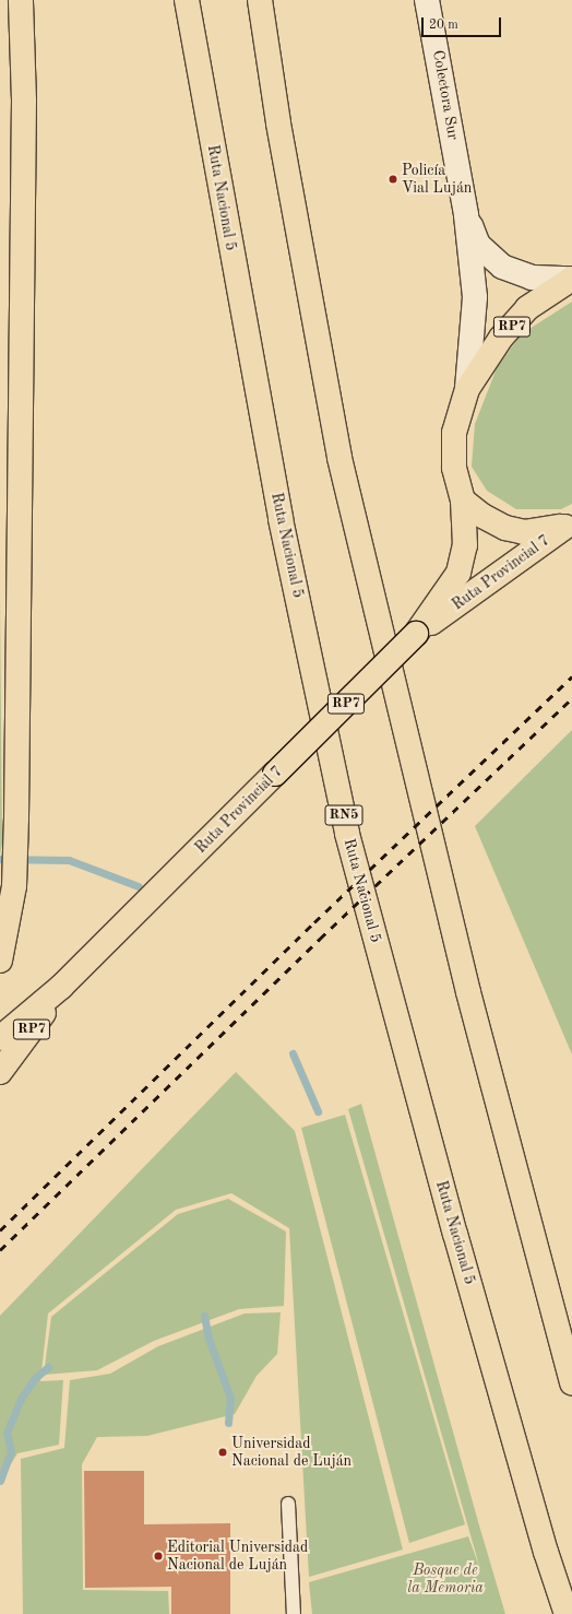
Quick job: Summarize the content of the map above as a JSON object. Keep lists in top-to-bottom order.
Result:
{
  "streets": {
    "main road": [
      "Ruta Nacional 5",
      "RP7",
      "Ruta Provincial 7",
      "RN5"
    ],
    "street": ["Colectora Sur"]
  },
  "crossings": [
    ["Colectora Sur", "RP7"],
    ["RP7", "Ruta Provincial 7"]
  ],
  "parks": ["Bosque de la Memoria"],
  "places": ["Policía Vial Luján", "Universidad Nacional de Luján", "Editorial Universidad Nacional de Luján"],
  "scale_bar": "20 m"
}
